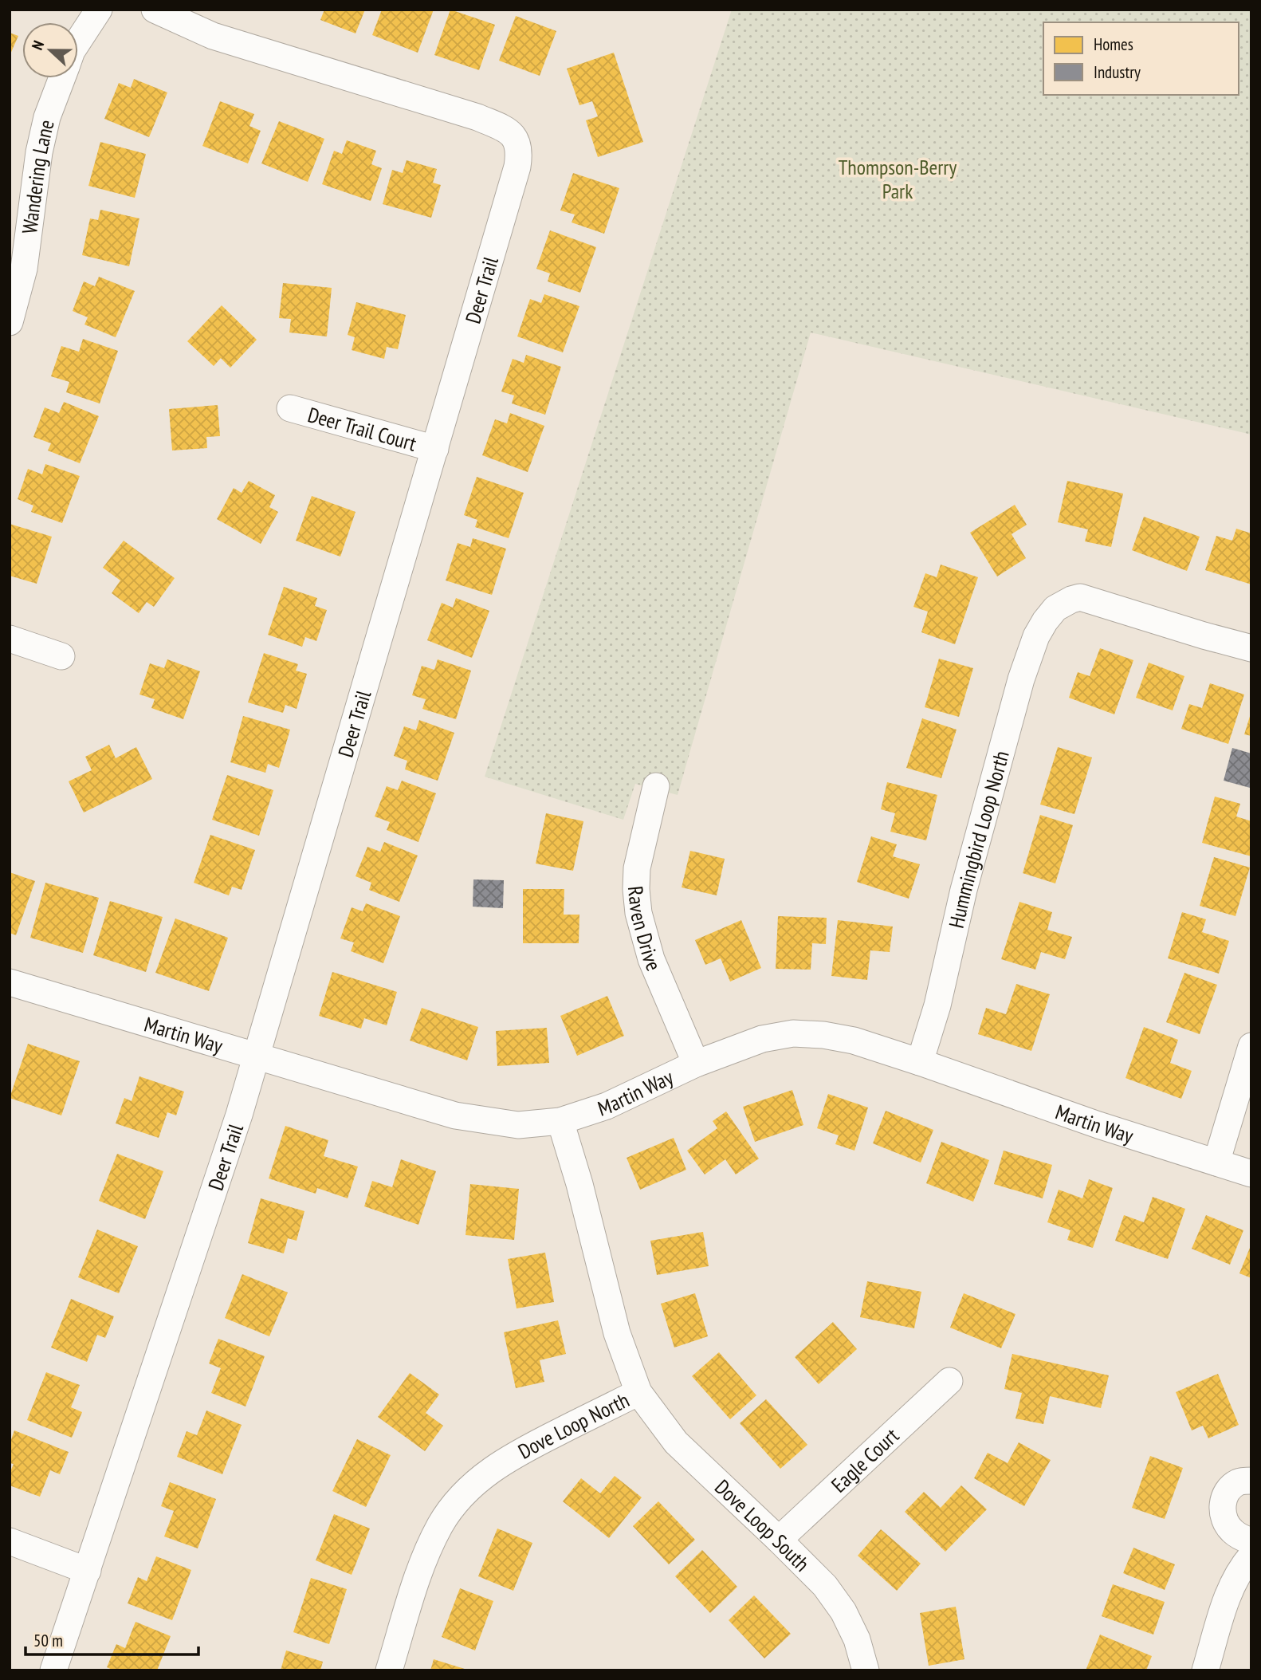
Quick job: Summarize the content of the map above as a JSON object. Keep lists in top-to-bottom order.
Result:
{
  "streets": {
    "street": [
      "Wandering Lane",
      "Deer Trail",
      "Deer Trail Court",
      "Hummingbird Loop North",
      "Raven Drive",
      "Martin Way",
      "Dove Loop North",
      "Eagle Court",
      "Dove Loop South"
    ]
  },
  "crossings": [
    ["Deer Trail", "Deer Trail Court"],
    ["Deer Trail", "Martin Way"],
    ["Hummingbird Loop North", "Martin Way"],
    ["Raven Drive", "Martin Way"],
    ["Martin Way", "Dove Loop North"],
    ["Dove Loop North", "Dove Loop South"],
    ["Eagle Court", "Dove Loop South"]
  ],
  "parks": ["Thompson-Berry Park"],
  "legend": ["Homes", "Industry"],
  "scale_bar": "50 m",
  "north": "left"
}
